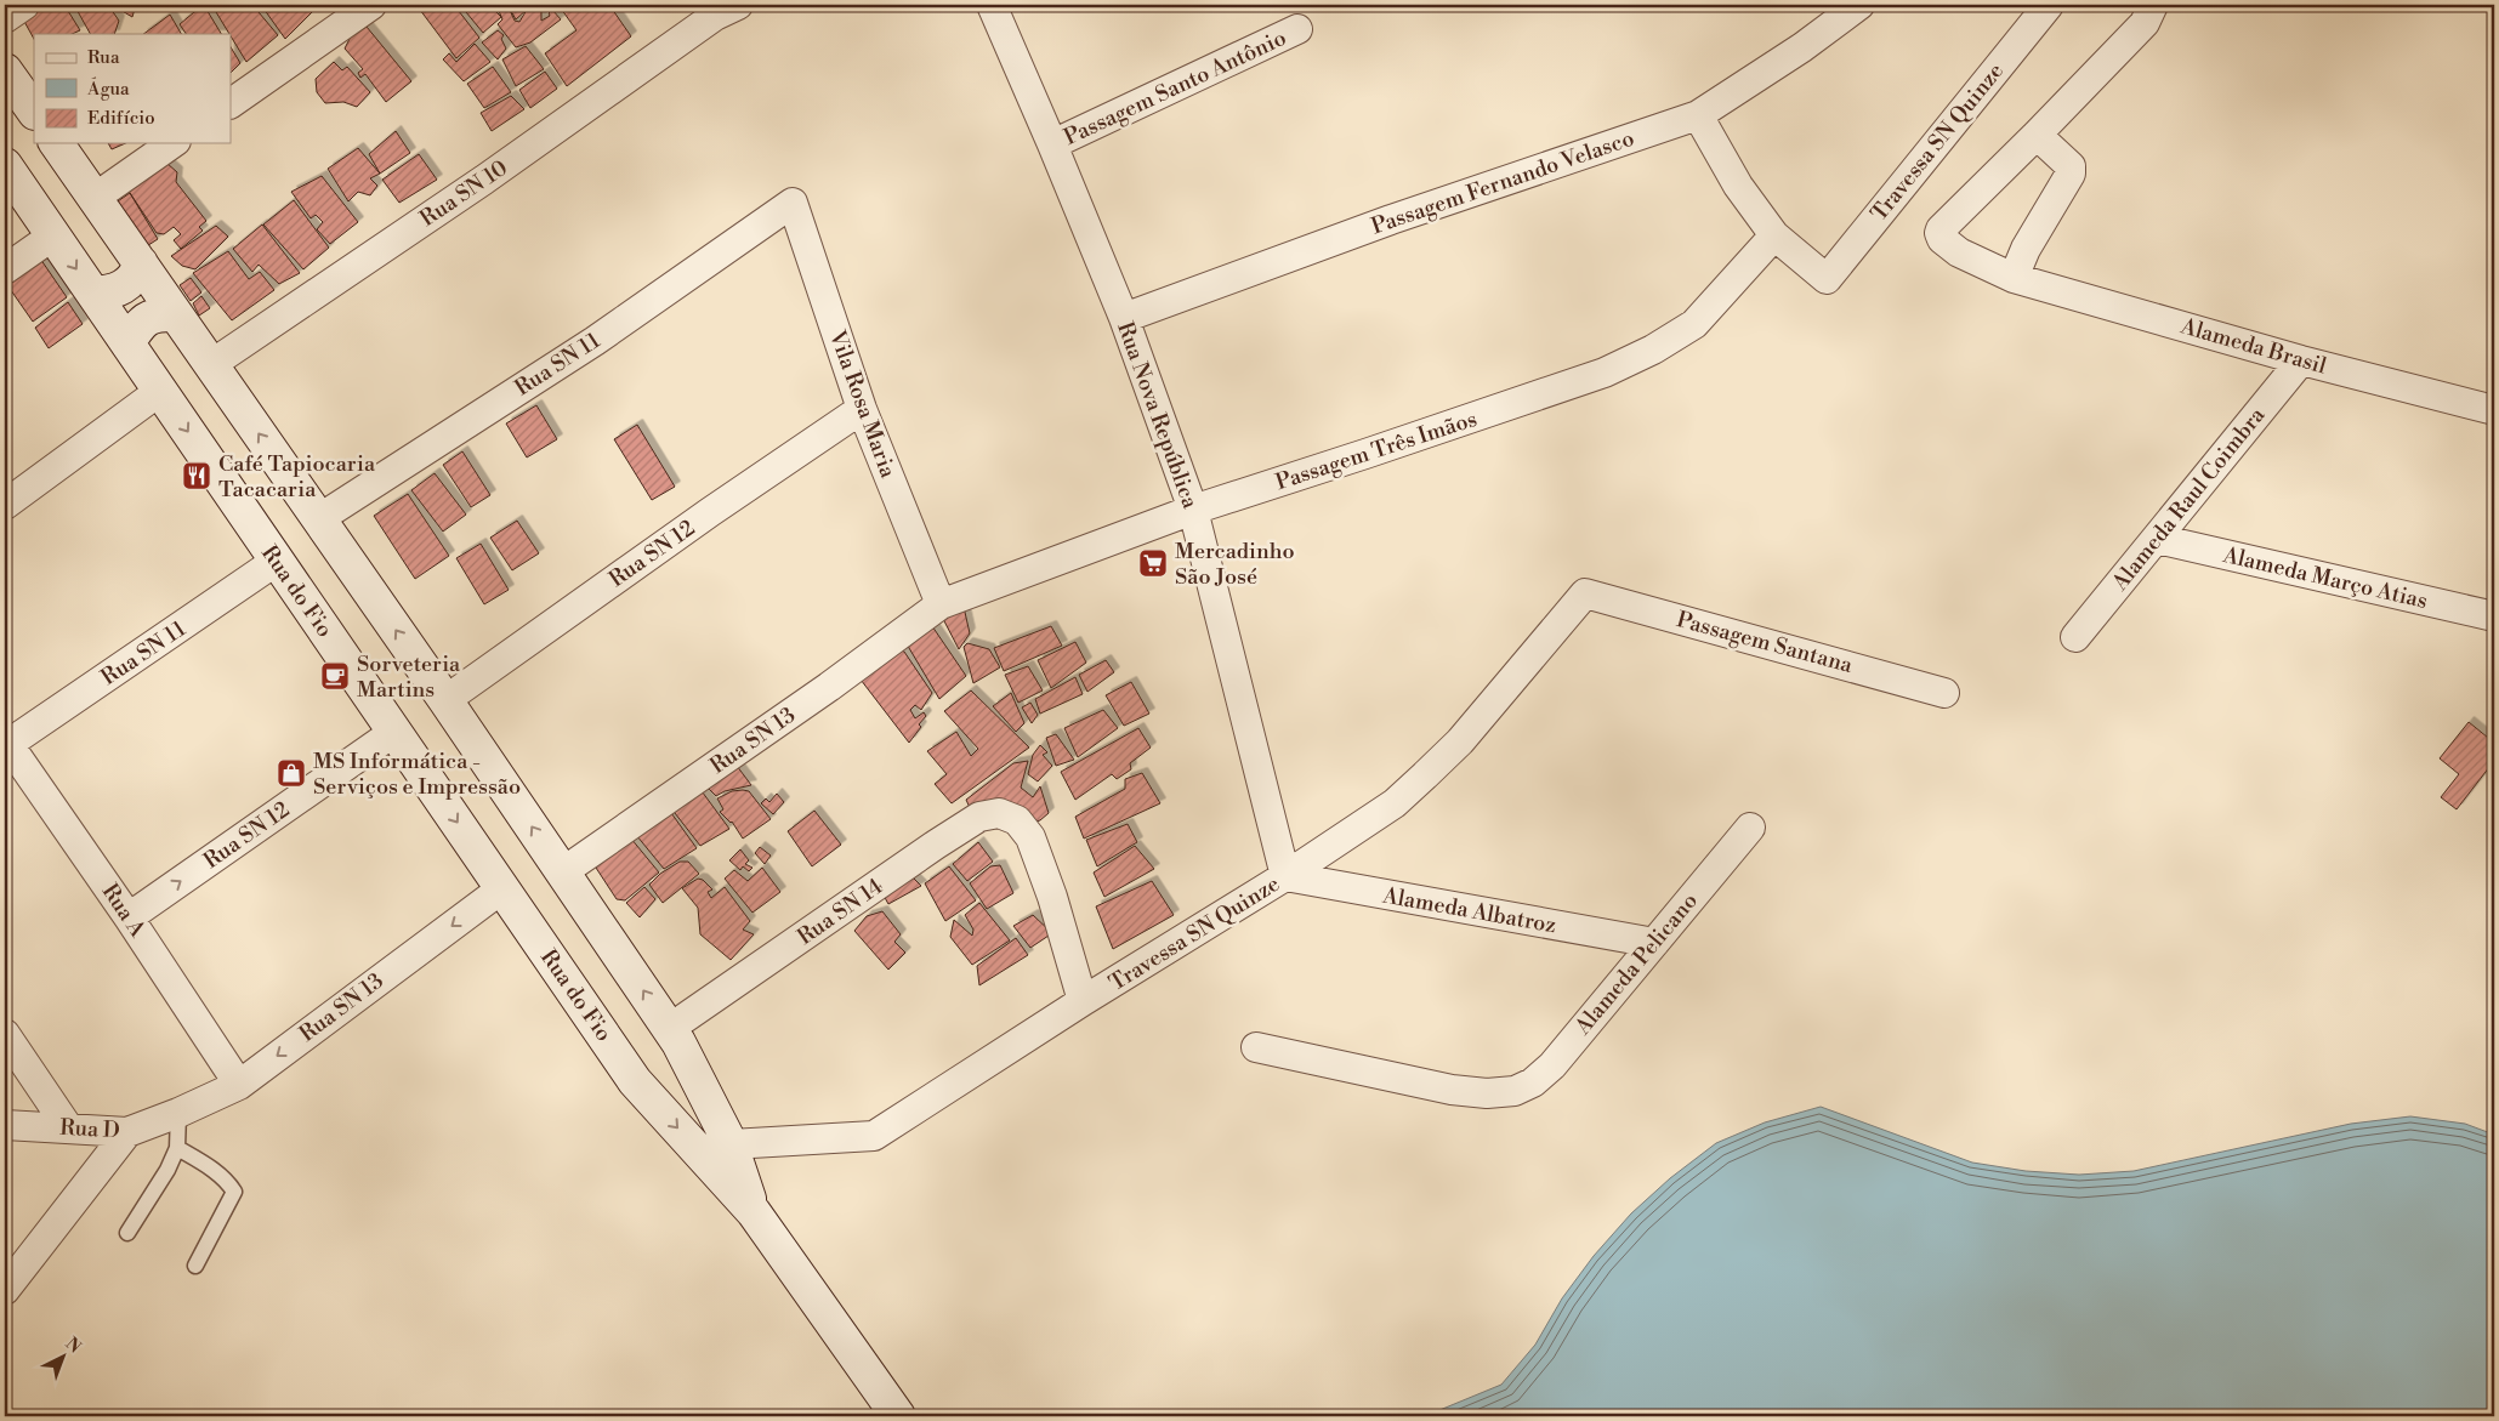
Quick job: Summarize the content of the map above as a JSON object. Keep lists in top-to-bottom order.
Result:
{
  "streets": {
    "street": [
      "Passagem Santo Antônio",
      "Travessa SN Quinze",
      "Passagem Fernando Velasco",
      "Rua SN 10",
      "Alameda Brasil",
      "Rua SN 11",
      "Vila Rosa Maria",
      "Rua Nova República",
      "Passagem Três Imãos",
      "Alameda Raul Coimbra",
      "Rua SN 12",
      "Alameda Março Atias",
      "Rua do Fio",
      "Passagem Santana",
      "Rua SN 13",
      "Rua A",
      "Alameda Albatroz",
      "Rua SN 14",
      "Alameda Pelicano",
      "Rua D"
    ]
  },
  "crossings": [
    ["Passagem Santo Antônio", "Rua Nova República"],
    ["Travessa SN Quinze", "Rua Nova República"],
    ["Travessa SN Quinze", "Passagem Três Imãos"],
    ["Travessa SN Quinze", "Rua do Fio"],
    ["Travessa SN Quinze", "Passagem Santana"],
    ["Travessa SN Quinze", "Alameda Albatroz"],
    ["Travessa SN Quinze", "Rua SN 14"],
    ["Passagem Fernando Velasco", "Rua Nova República"],
    ["Rua SN 10", "Rua do Fio"],
    ["Alameda Brasil", "Alameda Raul Coimbra"],
    ["Rua SN 11", "Vila Rosa Maria"],
    ["Rua SN 11", "Rua do Fio"],
    ["Rua SN 11", "Rua A"],
    ["Vila Rosa Maria", "Passagem Três Imãos"],
    ["Vila Rosa Maria", "Rua SN 12"],
    ["Vila Rosa Maria", "Rua SN 13"],
    ["Rua Nova República", "Passagem Três Imãos"],
    ["Rua Nova República", "Alameda Albatroz"],
    ["Passagem Três Imãos", "Rua SN 13"],
    ["Alameda Raul Coimbra", "Alameda Março Atias"],
    ["Rua SN 12", "Rua do Fio"],
    ["Rua SN 12", "Rua A"],
    ["Rua do Fio", "Rua SN 13"],
    ["Rua do Fio", "Rua SN 14"],
    ["Rua SN 13", "Rua A"],
    ["Rua SN 13", "Rua D"],
    ["Rua A", "Rua D"],
    ["Alameda Albatroz", "Alameda Pelicano"]
  ],
  "one_way": ["Rua SN 12", "Rua SN 13"],
  "places": {
    "restaurant": ["Café Tapiocaria Tacacaria"],
    "supermarket": ["Mercadinho São José"],
    "cafe": ["Sorveteria Martins"],
    "shop": ["MS Informática - Serviços e Impressão"]
  },
  "legend": ["Rua", "Água", "Edifício"],
  "north": "top right"
}
